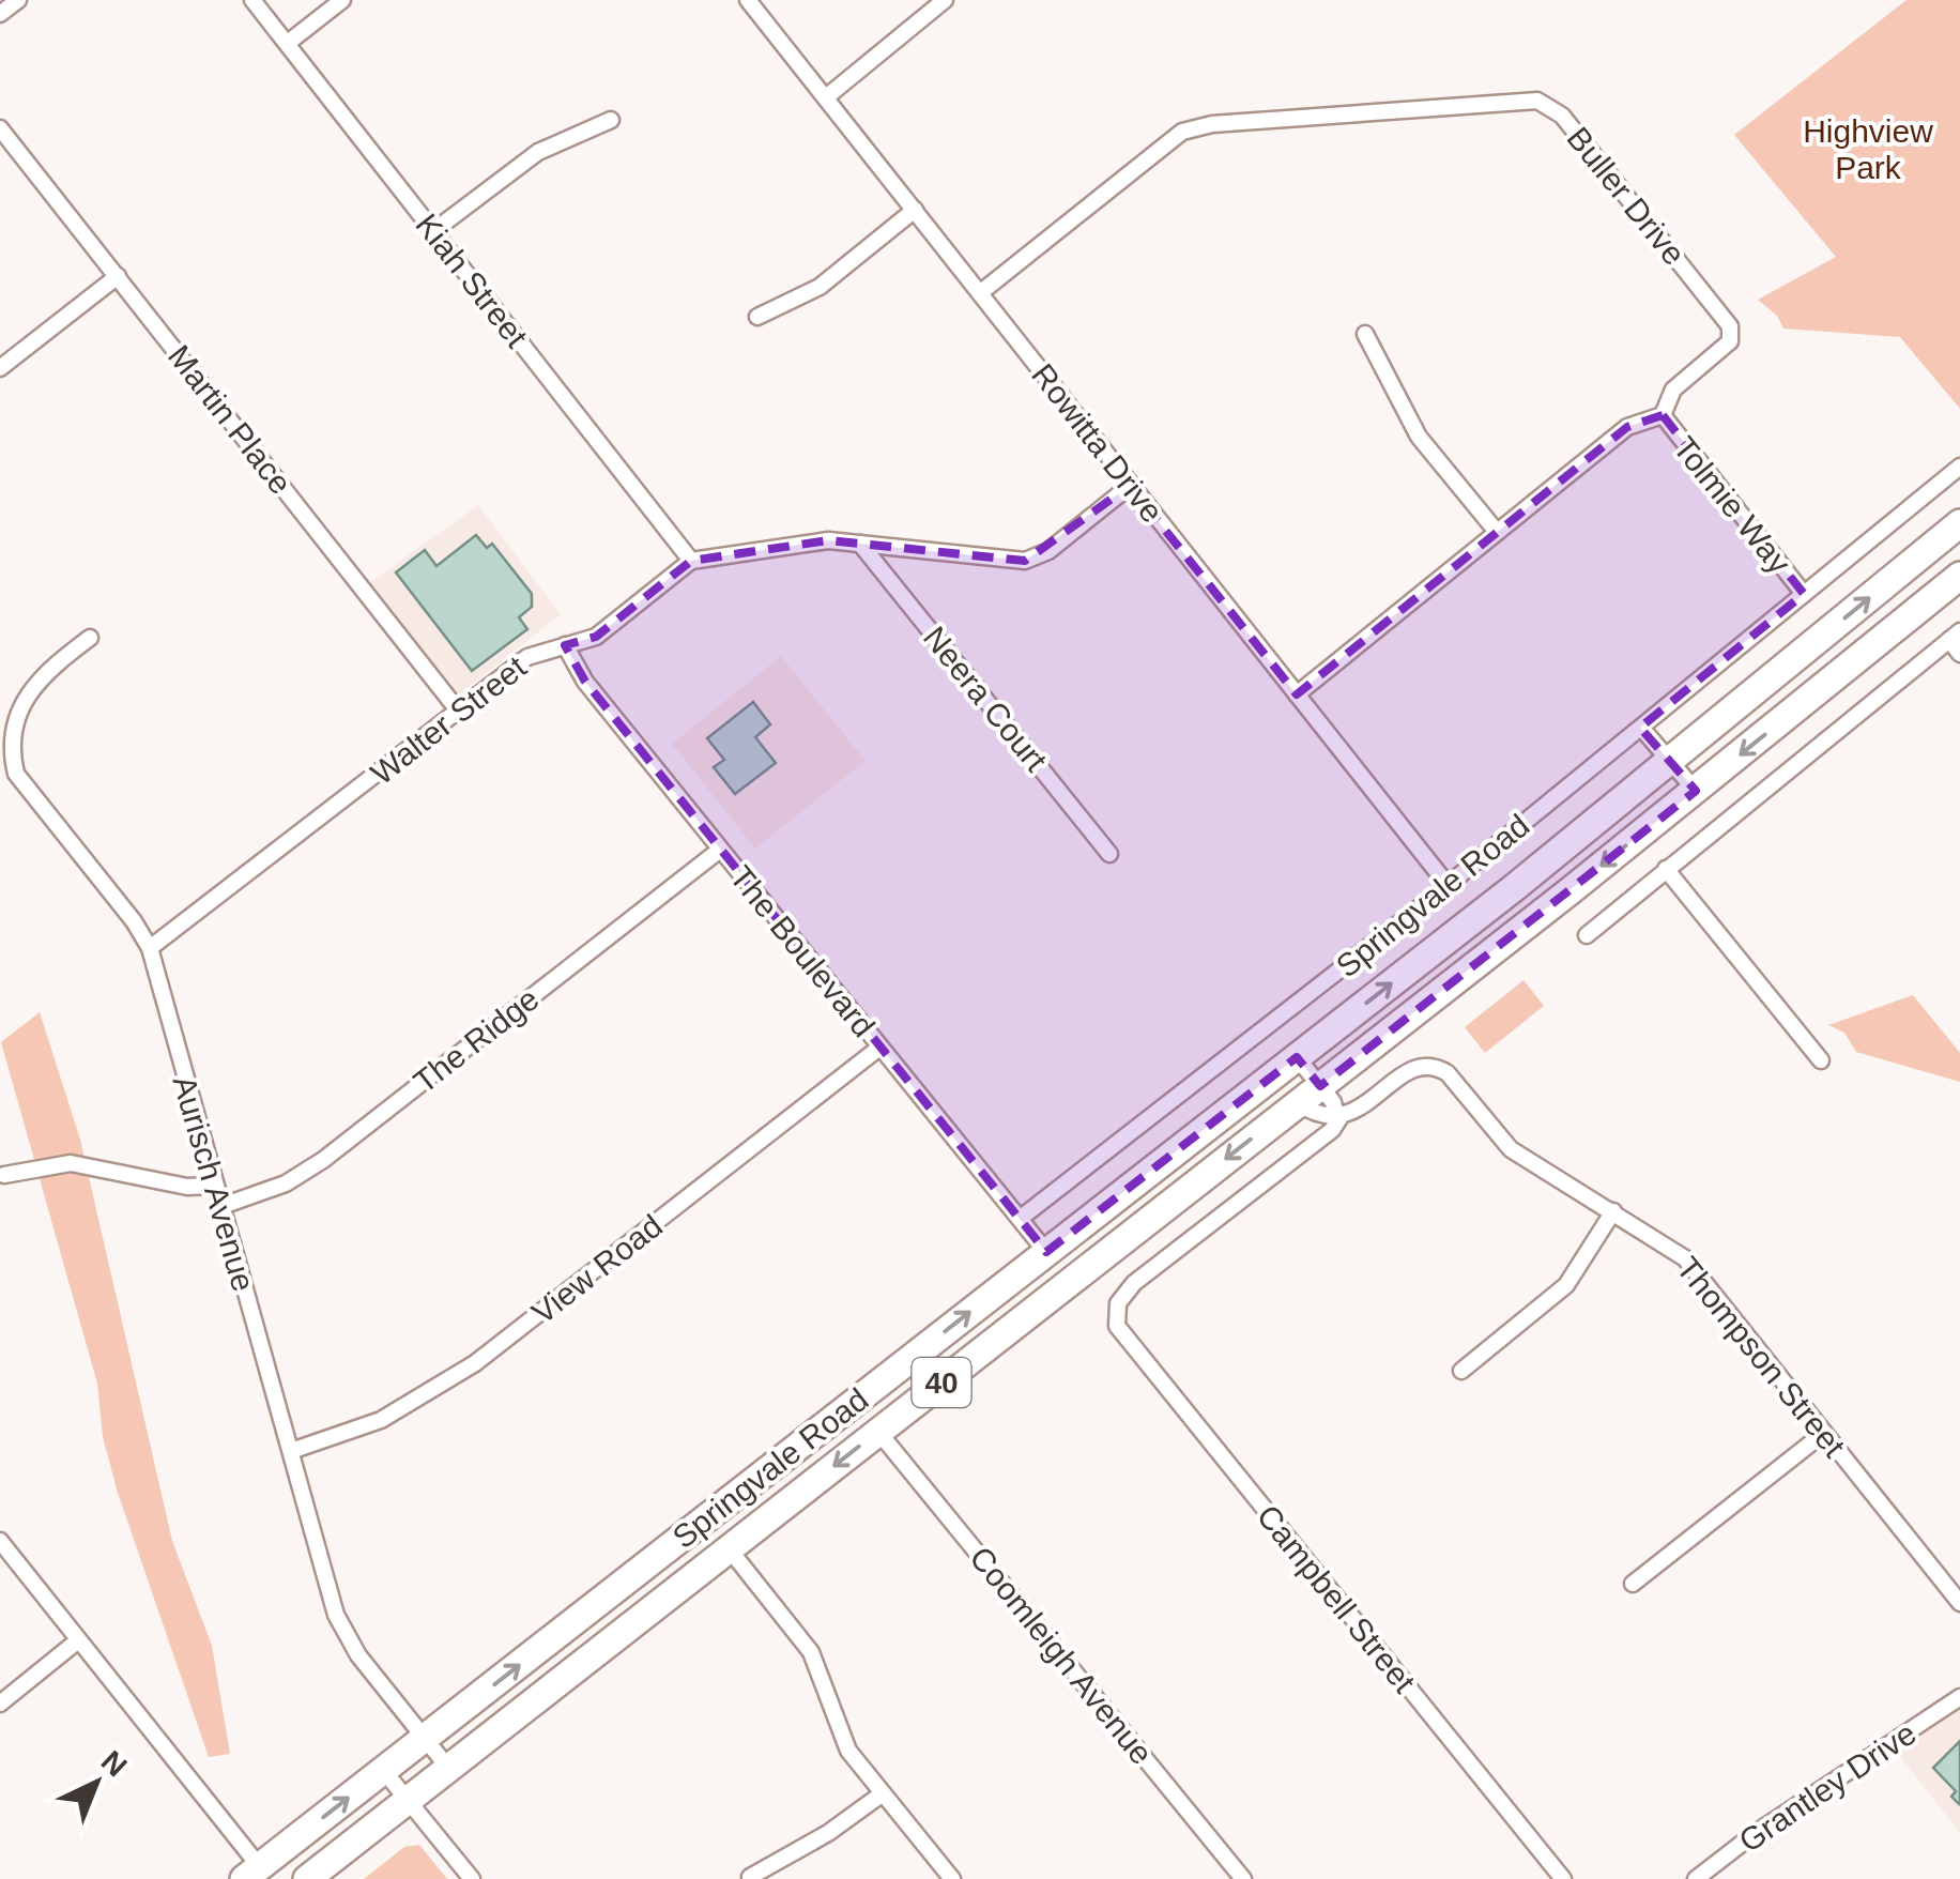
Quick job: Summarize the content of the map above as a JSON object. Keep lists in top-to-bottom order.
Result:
{
  "streets": {
    "highway": ["Springvale Road", "40"],
    "street": [
      "Buller Drive",
      "Kiah Street",
      "Martin Place",
      "Rowitta Drive",
      "Tolmie Way",
      "Neera Court",
      "Walter Street",
      "The Boulevard",
      "The Ridge",
      "Aurisch Avenue",
      "View Road",
      "Thompson Street",
      "Campbell Street",
      "Coomleigh Avenue",
      "Grantley Drive"
    ]
  },
  "crossings": [
    ["Buller Drive", "Rowitta Drive"],
    ["Buller Drive", "Tolmie Way"],
    ["Kiah Street", "Walter Street"],
    ["Martin Place", "Walter Street"],
    ["Rowitta Drive", "Walter Street"],
    ["Rowitta Drive", "Springvale Road"],
    ["Tolmie Way", "Springvale Road"],
    ["Neera Court", "Walter Street"],
    ["Walter Street", "The Boulevard"],
    ["Walter Street", "Aurisch Avenue"],
    ["Springvale Road", "The Boulevard"],
    ["Springvale Road", "Aurisch Avenue"],
    ["Springvale Road", "Coomleigh Avenue"],
    ["The Boulevard", "The Ridge"],
    ["The Boulevard", "View Road"],
    ["The Ridge", "Aurisch Avenue"],
    ["Aurisch Avenue", "View Road"],
    ["Thompson Street", "Campbell Street"]
  ],
  "parks": ["Highview Park"],
  "north": "top right"
}
